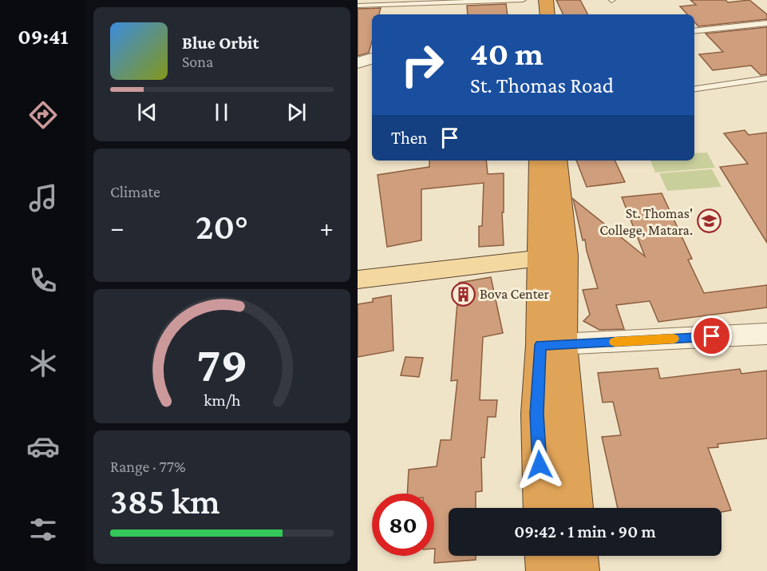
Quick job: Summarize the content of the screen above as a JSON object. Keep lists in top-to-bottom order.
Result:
{
  "places": {
    "school or university": ["St. Thomas' College, Matara."],
    "building": ["Bova Center"]
  },
  "page": {
    "tabs": "09:41",
    "turn": ["40 m", "St. Thomas Road"],
    "song": ["Blue Orbit", "Sona"],
    "then": "Then",
    "tile": [
      "Climate",
      ["Range · 77%", "385 km"]
    ],
    "heat": ["−", "20°", "+"],
    "limit": "80",
    "trip": "09:42 · 1 min · 90 m",
    "gauge": ["79", "km/h"]
  }
}
